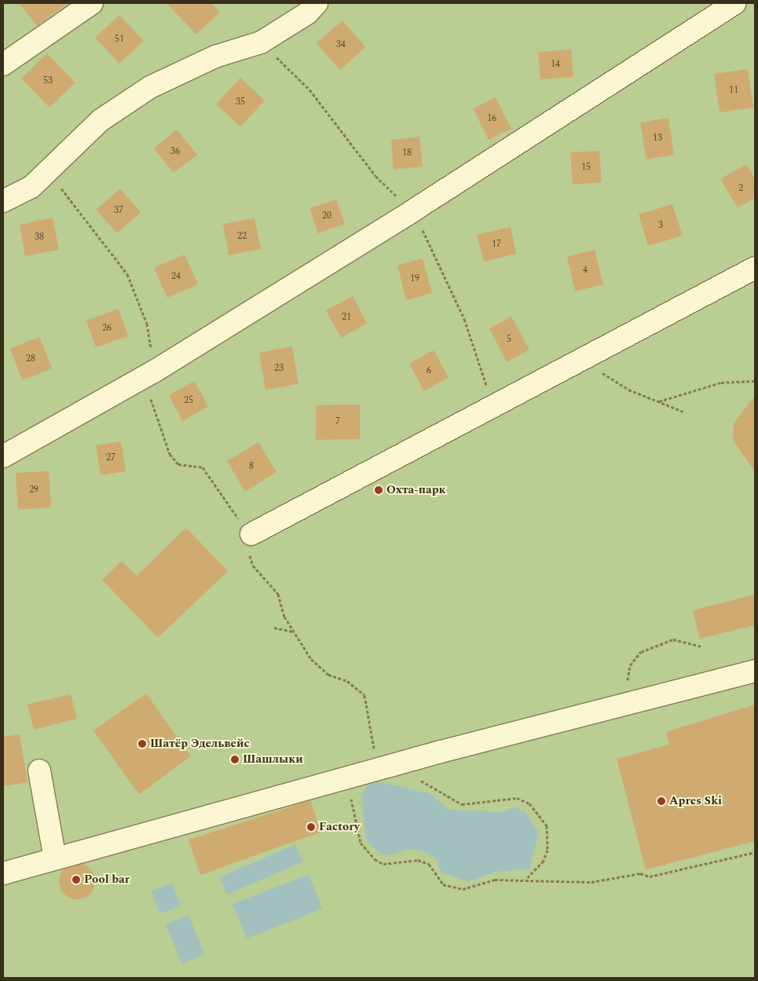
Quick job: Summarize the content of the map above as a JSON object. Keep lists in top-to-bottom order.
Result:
{
  "places": [
    "Охта-парк",
    "Шатёр Эдельвейс",
    "Шашлыки",
    "Apres Ski",
    "Factory",
    "Pool bar"
  ],
  "house_numbers": [
    "51",
    "34",
    "14",
    "53",
    "11",
    "35",
    "16",
    "13",
    "36",
    "18",
    "15",
    "2",
    "37",
    "20",
    "3",
    "22",
    "38",
    "17",
    "4",
    "24",
    "19",
    "21",
    "26",
    "5",
    "28",
    "23",
    "6",
    "25",
    "7",
    "27",
    "8",
    "29"
  ]
}
